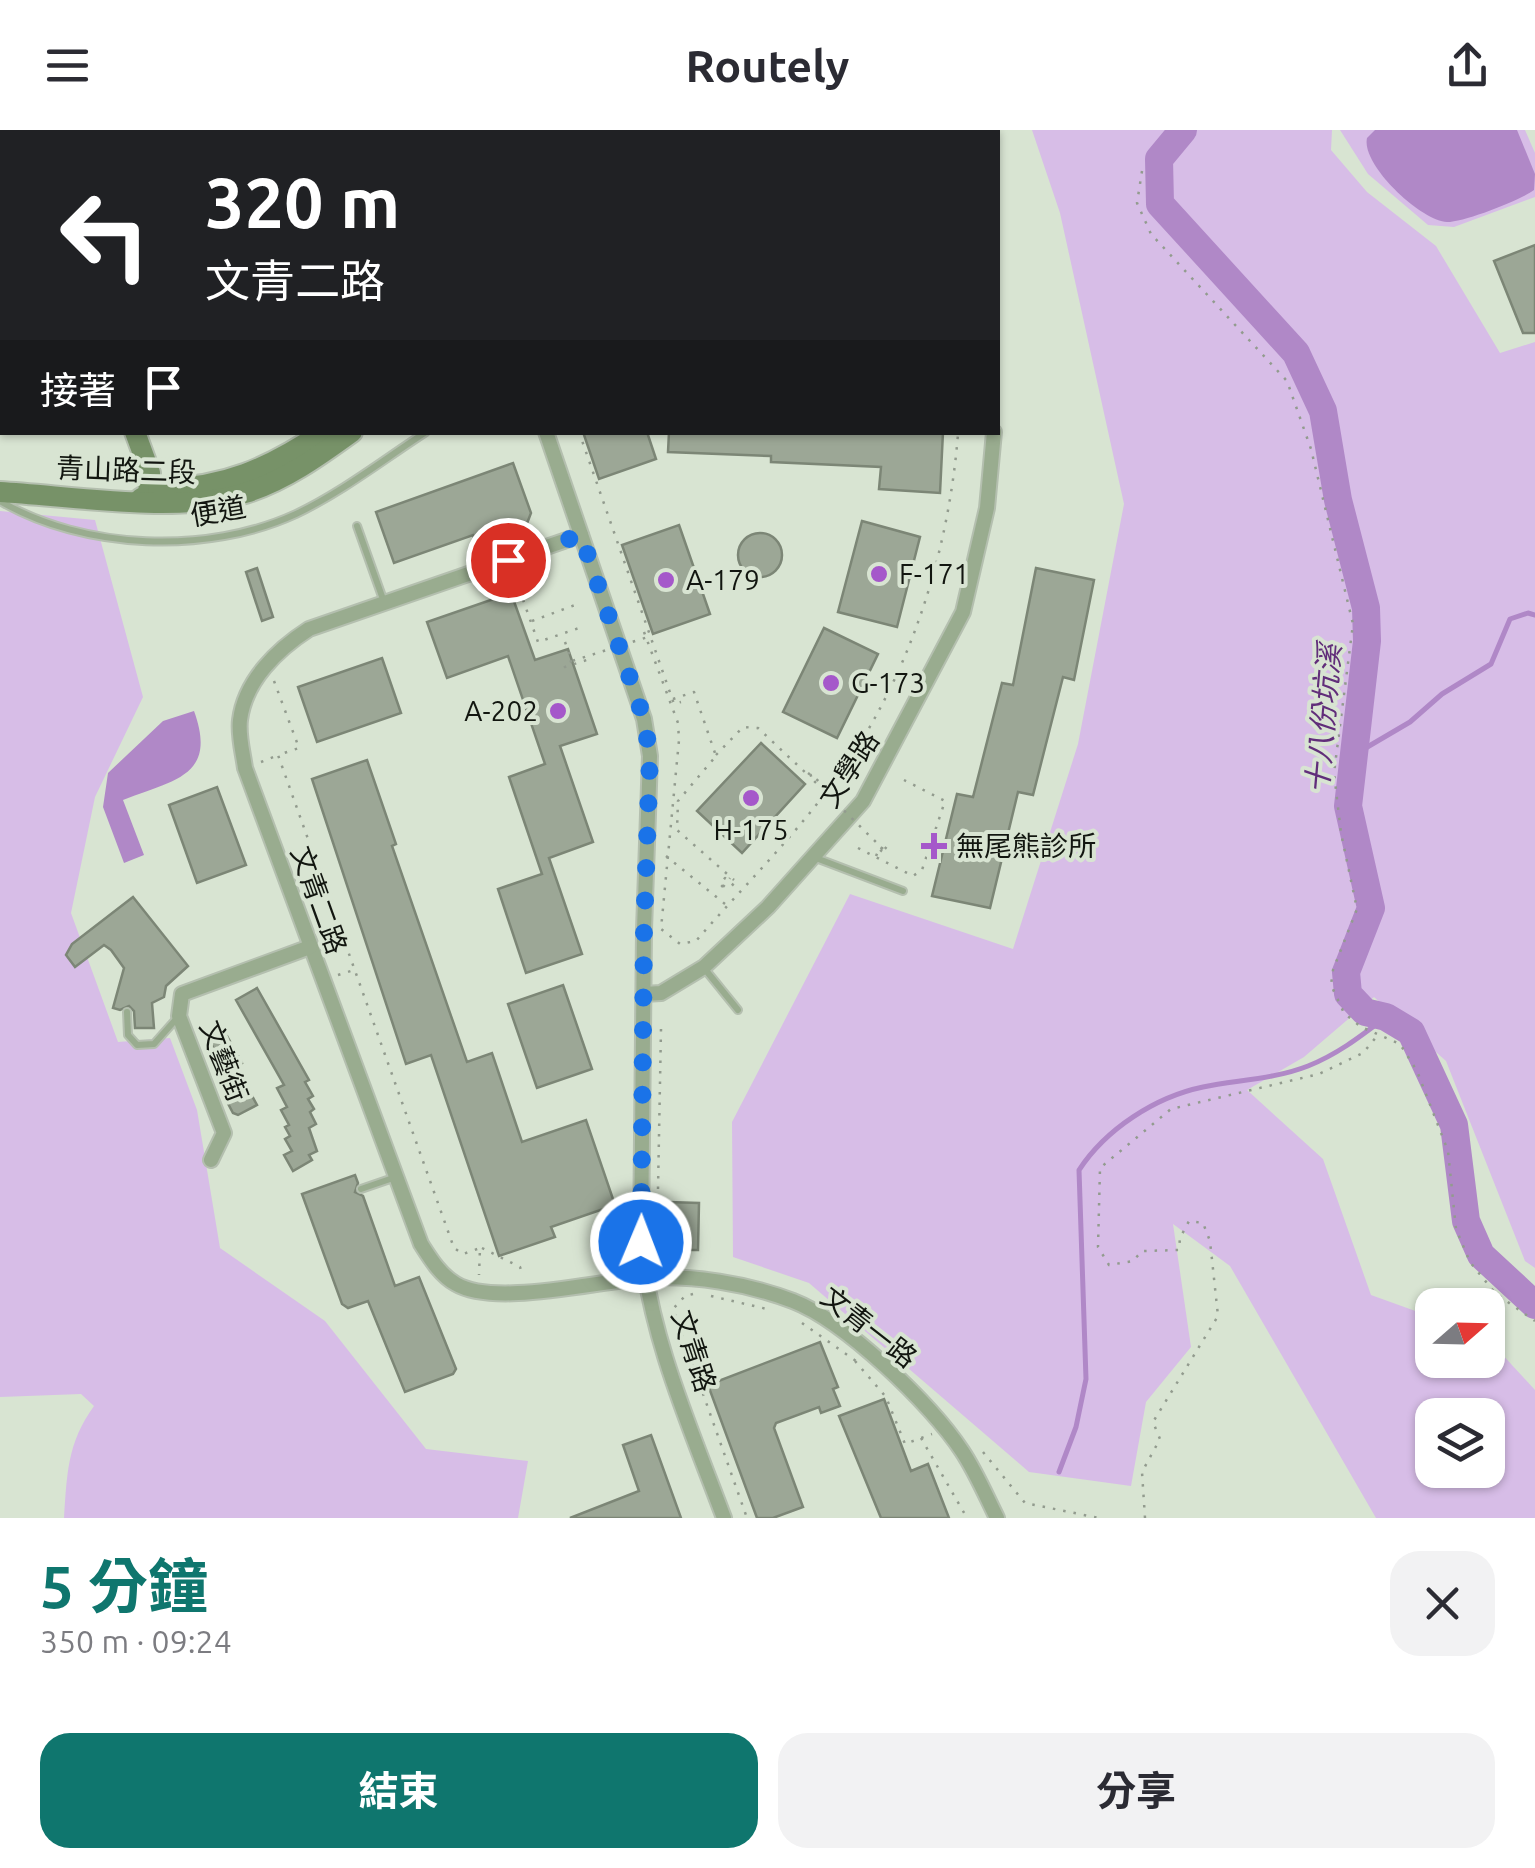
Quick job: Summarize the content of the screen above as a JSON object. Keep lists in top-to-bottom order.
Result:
{
  "streets": {
    "street": [
      "青山路二段",
      "文學路",
      "文青二路",
      "文藝街",
      "文青一路",
      "文青路"
    ],
    "lane": ["便道"]
  },
  "crossings": [
    ["文學路", "文青路"],
    ["文青二路", "文藝街"],
    ["文青二路", "文青一路"],
    ["文青二路", "文青路"],
    ["文青一路", "文青路"]
  ],
  "water": ["十八份坑溪"],
  "places": {
    "other": [
      "F-171",
      "A-179",
      "G-173",
      "A-202",
      "H-175"
    ],
    "health": ["無尾熊診所"]
  },
  "north": "right",
  "page": {
    "header": "Routely",
    "turn": ["320 m", "文青二路"],
    "then": "接著",
    "heading": ["5 分鐘", "350 m · 09:24"],
    "buttons": ["結束", "分享"]
  }
}
